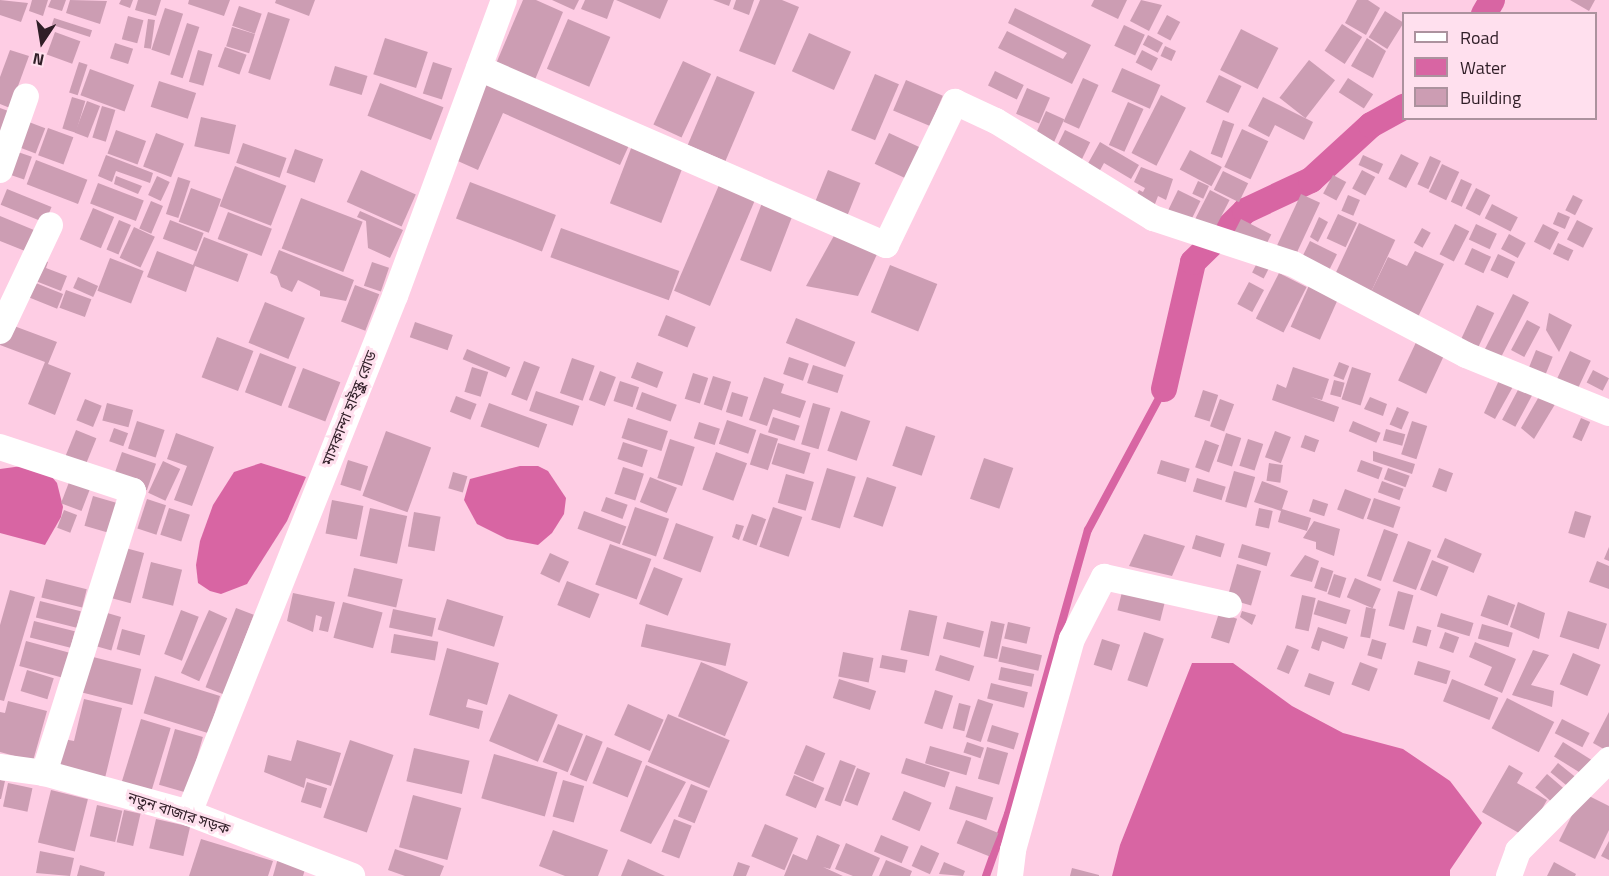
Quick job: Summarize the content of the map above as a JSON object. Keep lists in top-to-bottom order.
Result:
{
  "streets": {
    "street": ["মাসকান্দা হাইস্কুল রোড", "নতুন বাজার সড়ক"]
  },
  "crossings": [
    ["মাসকান্দা হাইস্কুল রোড", "নতুন বাজার সড়ক"]
  ],
  "legend": ["Road", "Water", "Building"],
  "north": "bottom"
}
